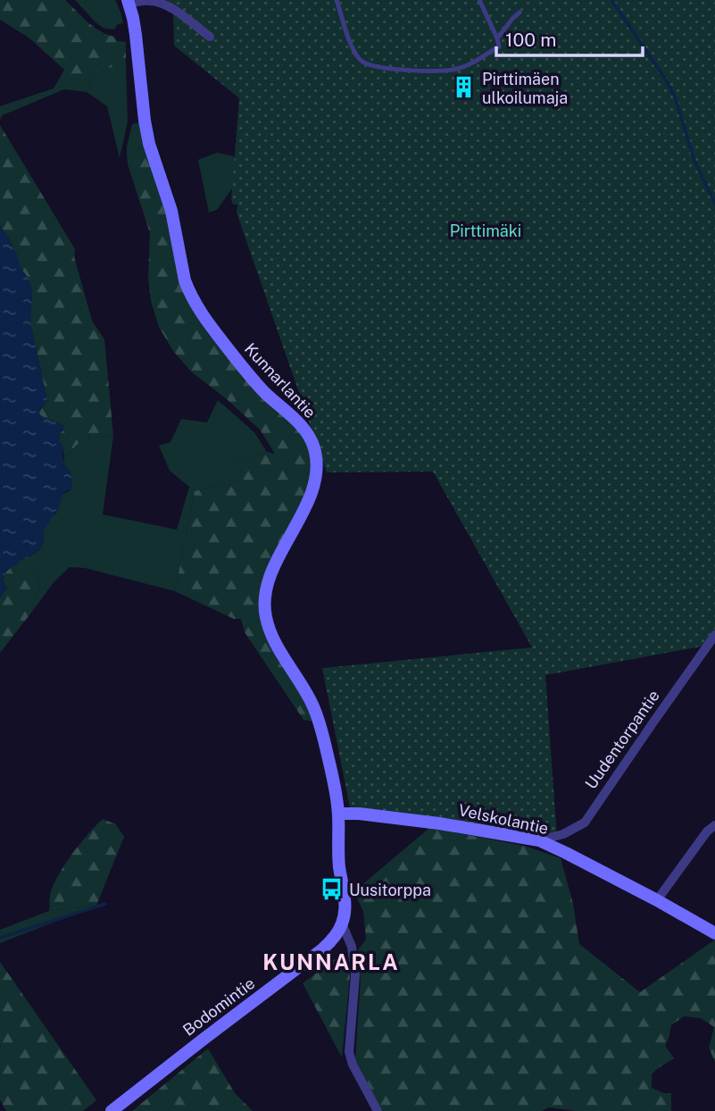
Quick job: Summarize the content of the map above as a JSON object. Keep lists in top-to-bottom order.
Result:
{
  "streets": {
    "main road": ["Kunnarlantie", "Velskolantie", "Bodomintie"],
    "street": ["Uudentorpantie"]
  },
  "crossings": [
    ["Kunnarlantie", "Velskolantie"],
    ["Uudentorpantie", "Velskolantie"]
  ],
  "districts": ["KUNNARLA"],
  "parks": ["Pirttimäki"],
  "places": {
    "building": ["Pirttimäen ulkoilumaja"],
    "bus stop": ["Uusitorppa"]
  },
  "scale_bar": "100 m"
}
